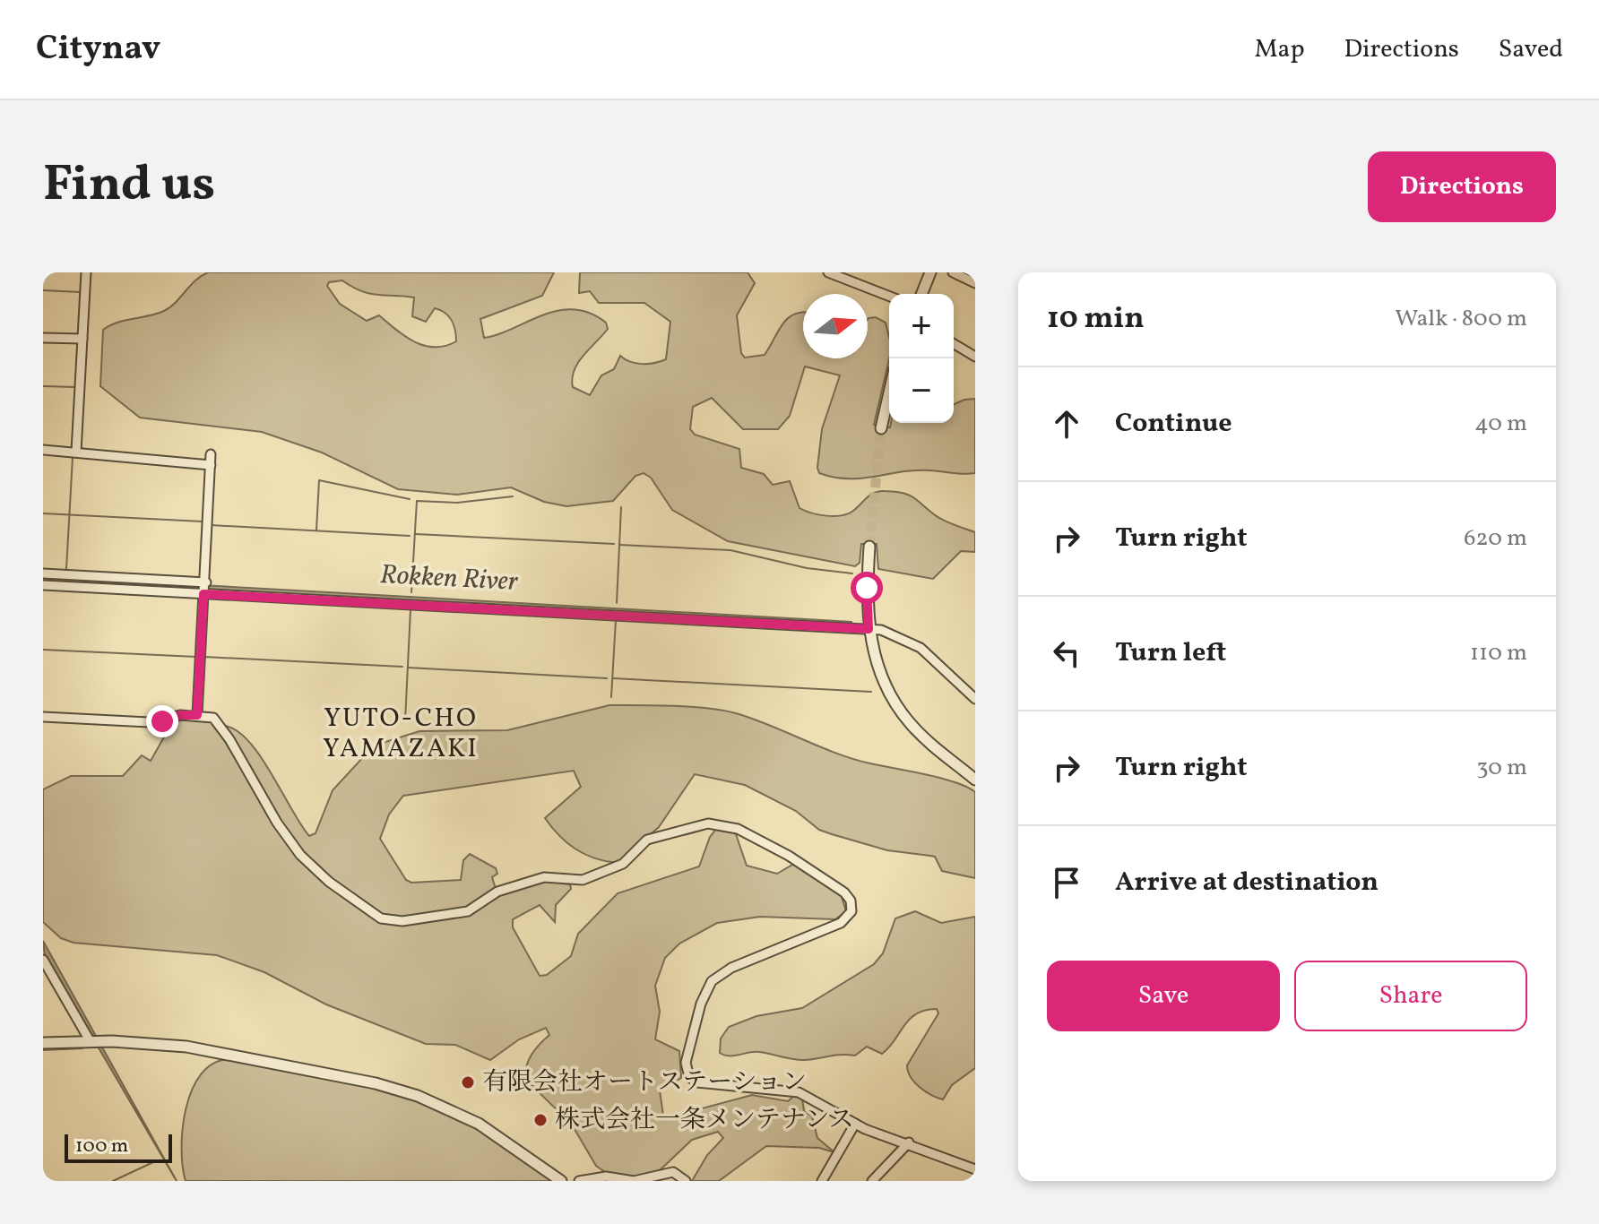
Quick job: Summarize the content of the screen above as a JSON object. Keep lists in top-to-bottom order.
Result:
{
  "districts": ["YUTO-CHO YAMAZAKI"],
  "water": ["Rokken River"],
  "places": ["有限会社オートステーション", "株式会社一条メンテナンス"],
  "scale_bar": "100 m",
  "north": "right",
  "page": {
    "header": "Citynav",
    "nav": ["Map", "Directions", "Saved"],
    "title": "Find us",
    "buttons": [
      "Directions",
      ["Save", "Share"]
    ],
    "heading": ["10 min", "Walk · 800 m"],
    "map_buttons": ["+", "−"],
    "list": [
      ["Continue", "40 m"],
      ["Turn right", "620 m"],
      ["Turn left", "110 m"],
      ["Turn right", "30 m"],
      "Arrive at destination"
    ],
    "scale": "100 m"
  }
}
